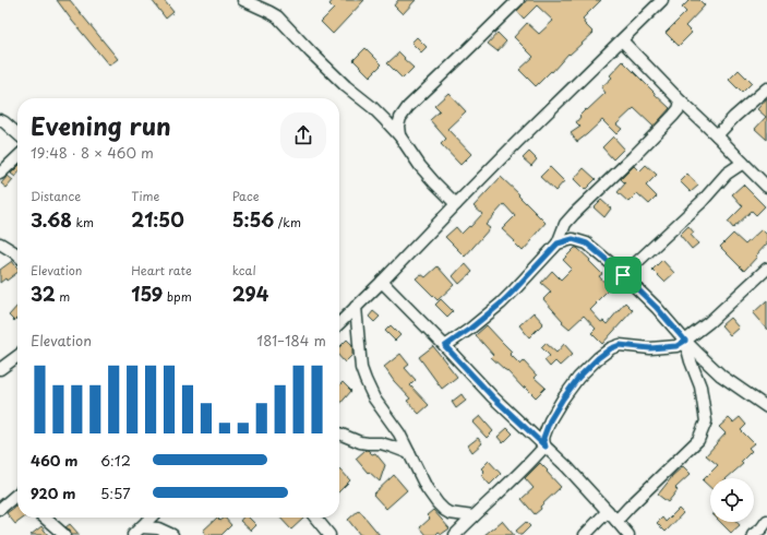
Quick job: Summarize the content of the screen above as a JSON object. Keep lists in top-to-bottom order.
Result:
{
  "page": {
    "heading": ["Evening run", "19:48 · 8 × 460 m"],
    "stats": [
      ["Distance", "3.68 km"],
      ["Time", "21:50"],
      ["Pace", "5:56 /km"],
      ["Elevation", "32 m"],
      ["Heart rate", "159 bpm"],
      ["kcal", "294"]
    ],
    "chart": ["Elevation", "181–184 m"],
    "list": [
      {
        "name": "460 m",
        "note": "6:12"
      },
      {
        "name": "920 m",
        "note": "5:57"
      }
    ]
  }
}
